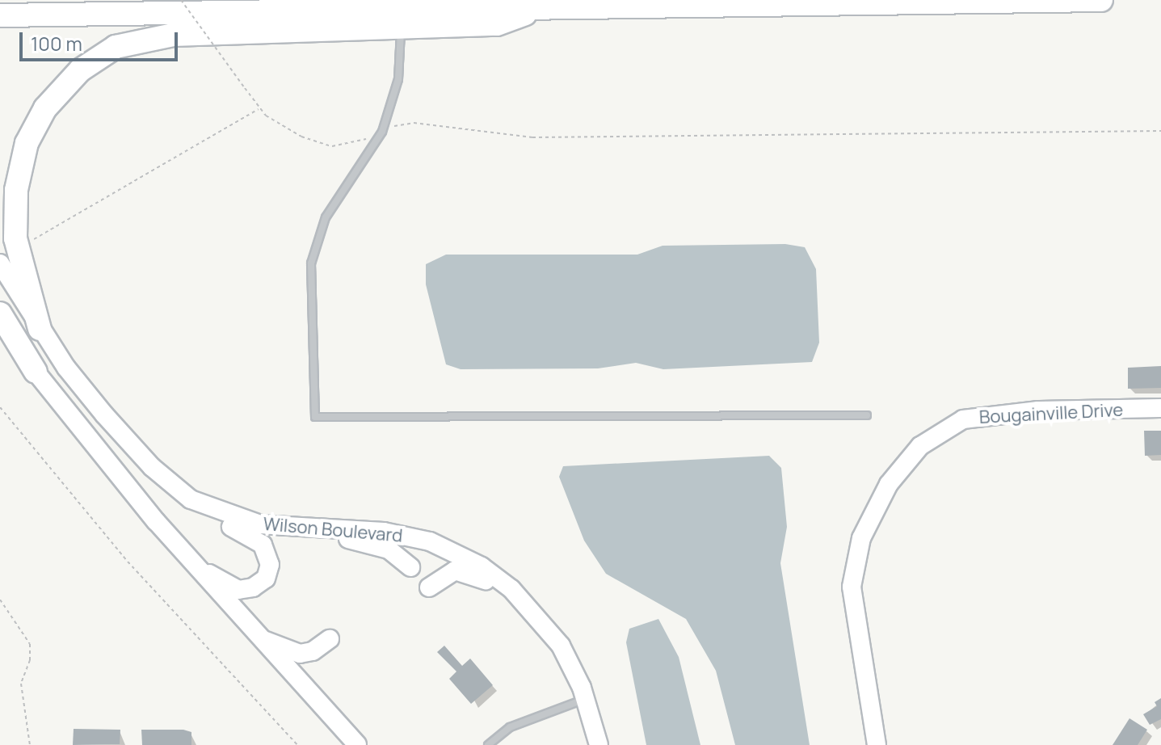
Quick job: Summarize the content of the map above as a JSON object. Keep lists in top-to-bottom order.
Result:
{
  "streets": {
    "main road": ["Bougainville Drive", "Wilson Boulevard"]
  },
  "scale_bar": "100 m"
}
